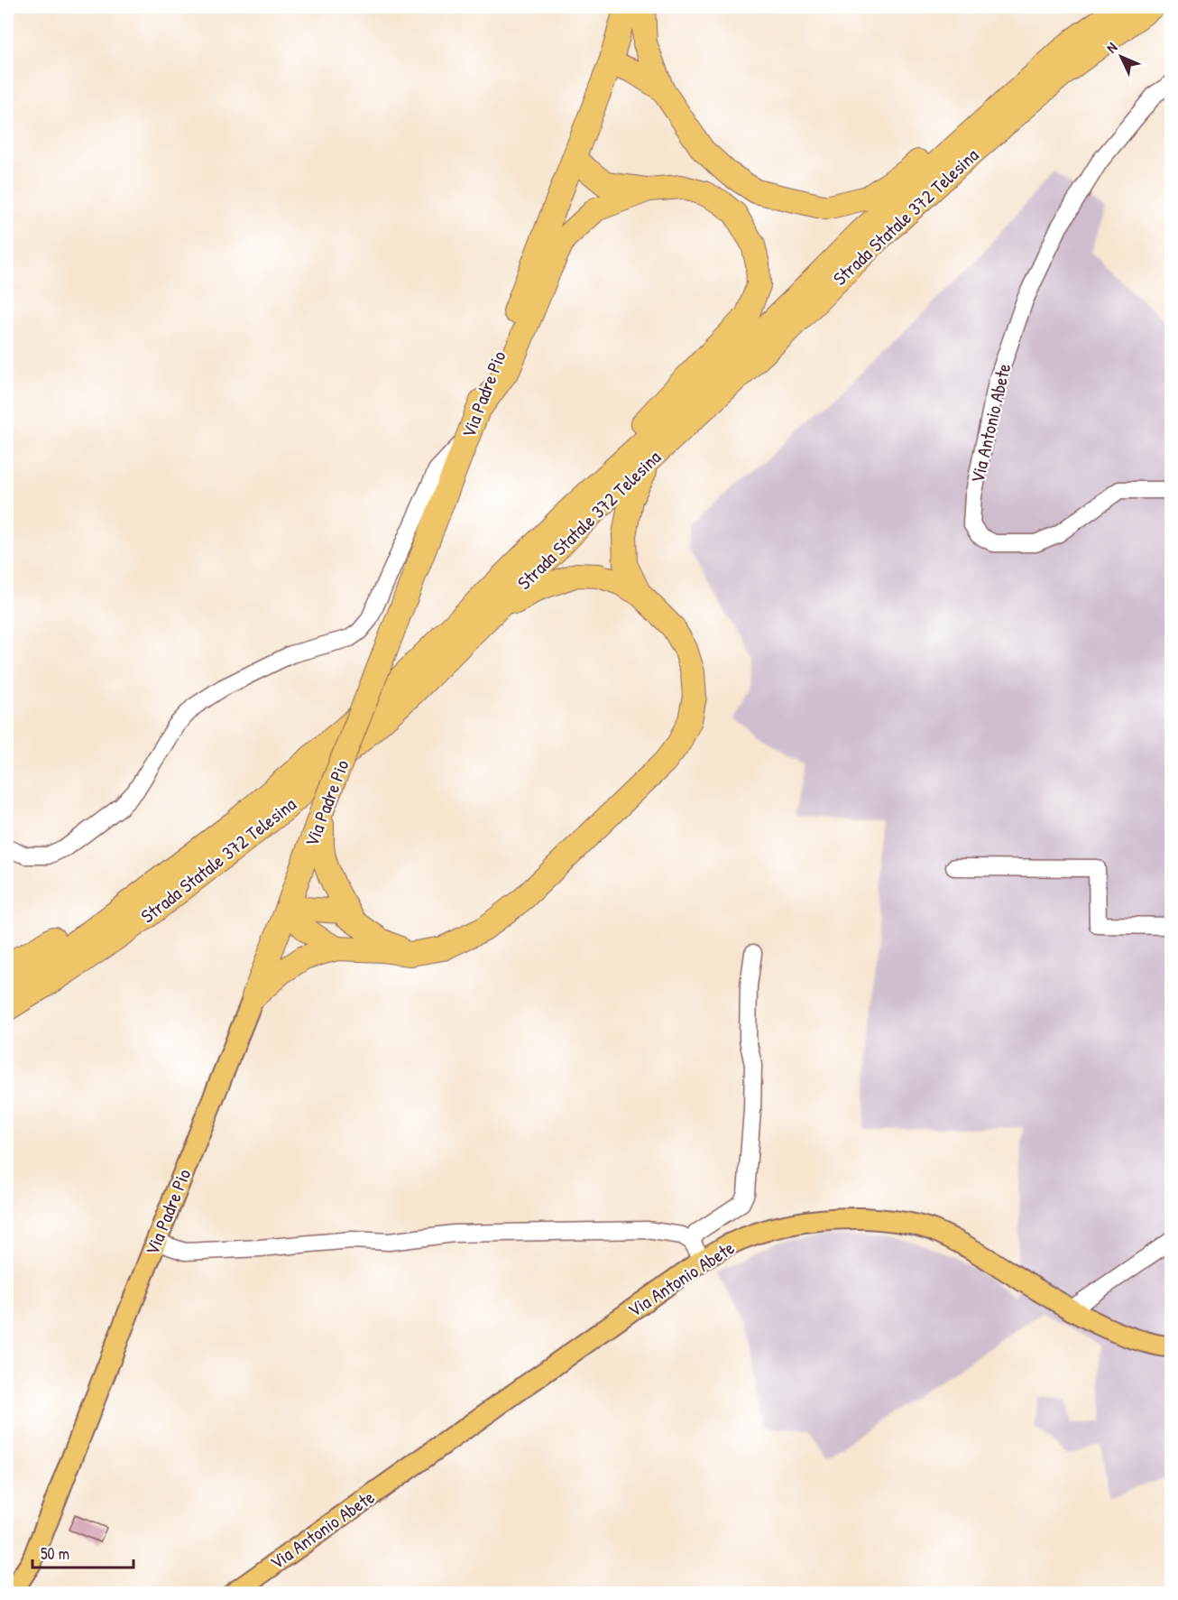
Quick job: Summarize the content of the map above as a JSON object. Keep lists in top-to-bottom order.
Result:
{
  "streets": {
    "highway": ["Strada Statale 372 Telesina", "Via Padre Pio"],
    "main road": ["Via Antonio Abete"]
  },
  "scale_bar": "50 m",
  "north": "top left"
}
